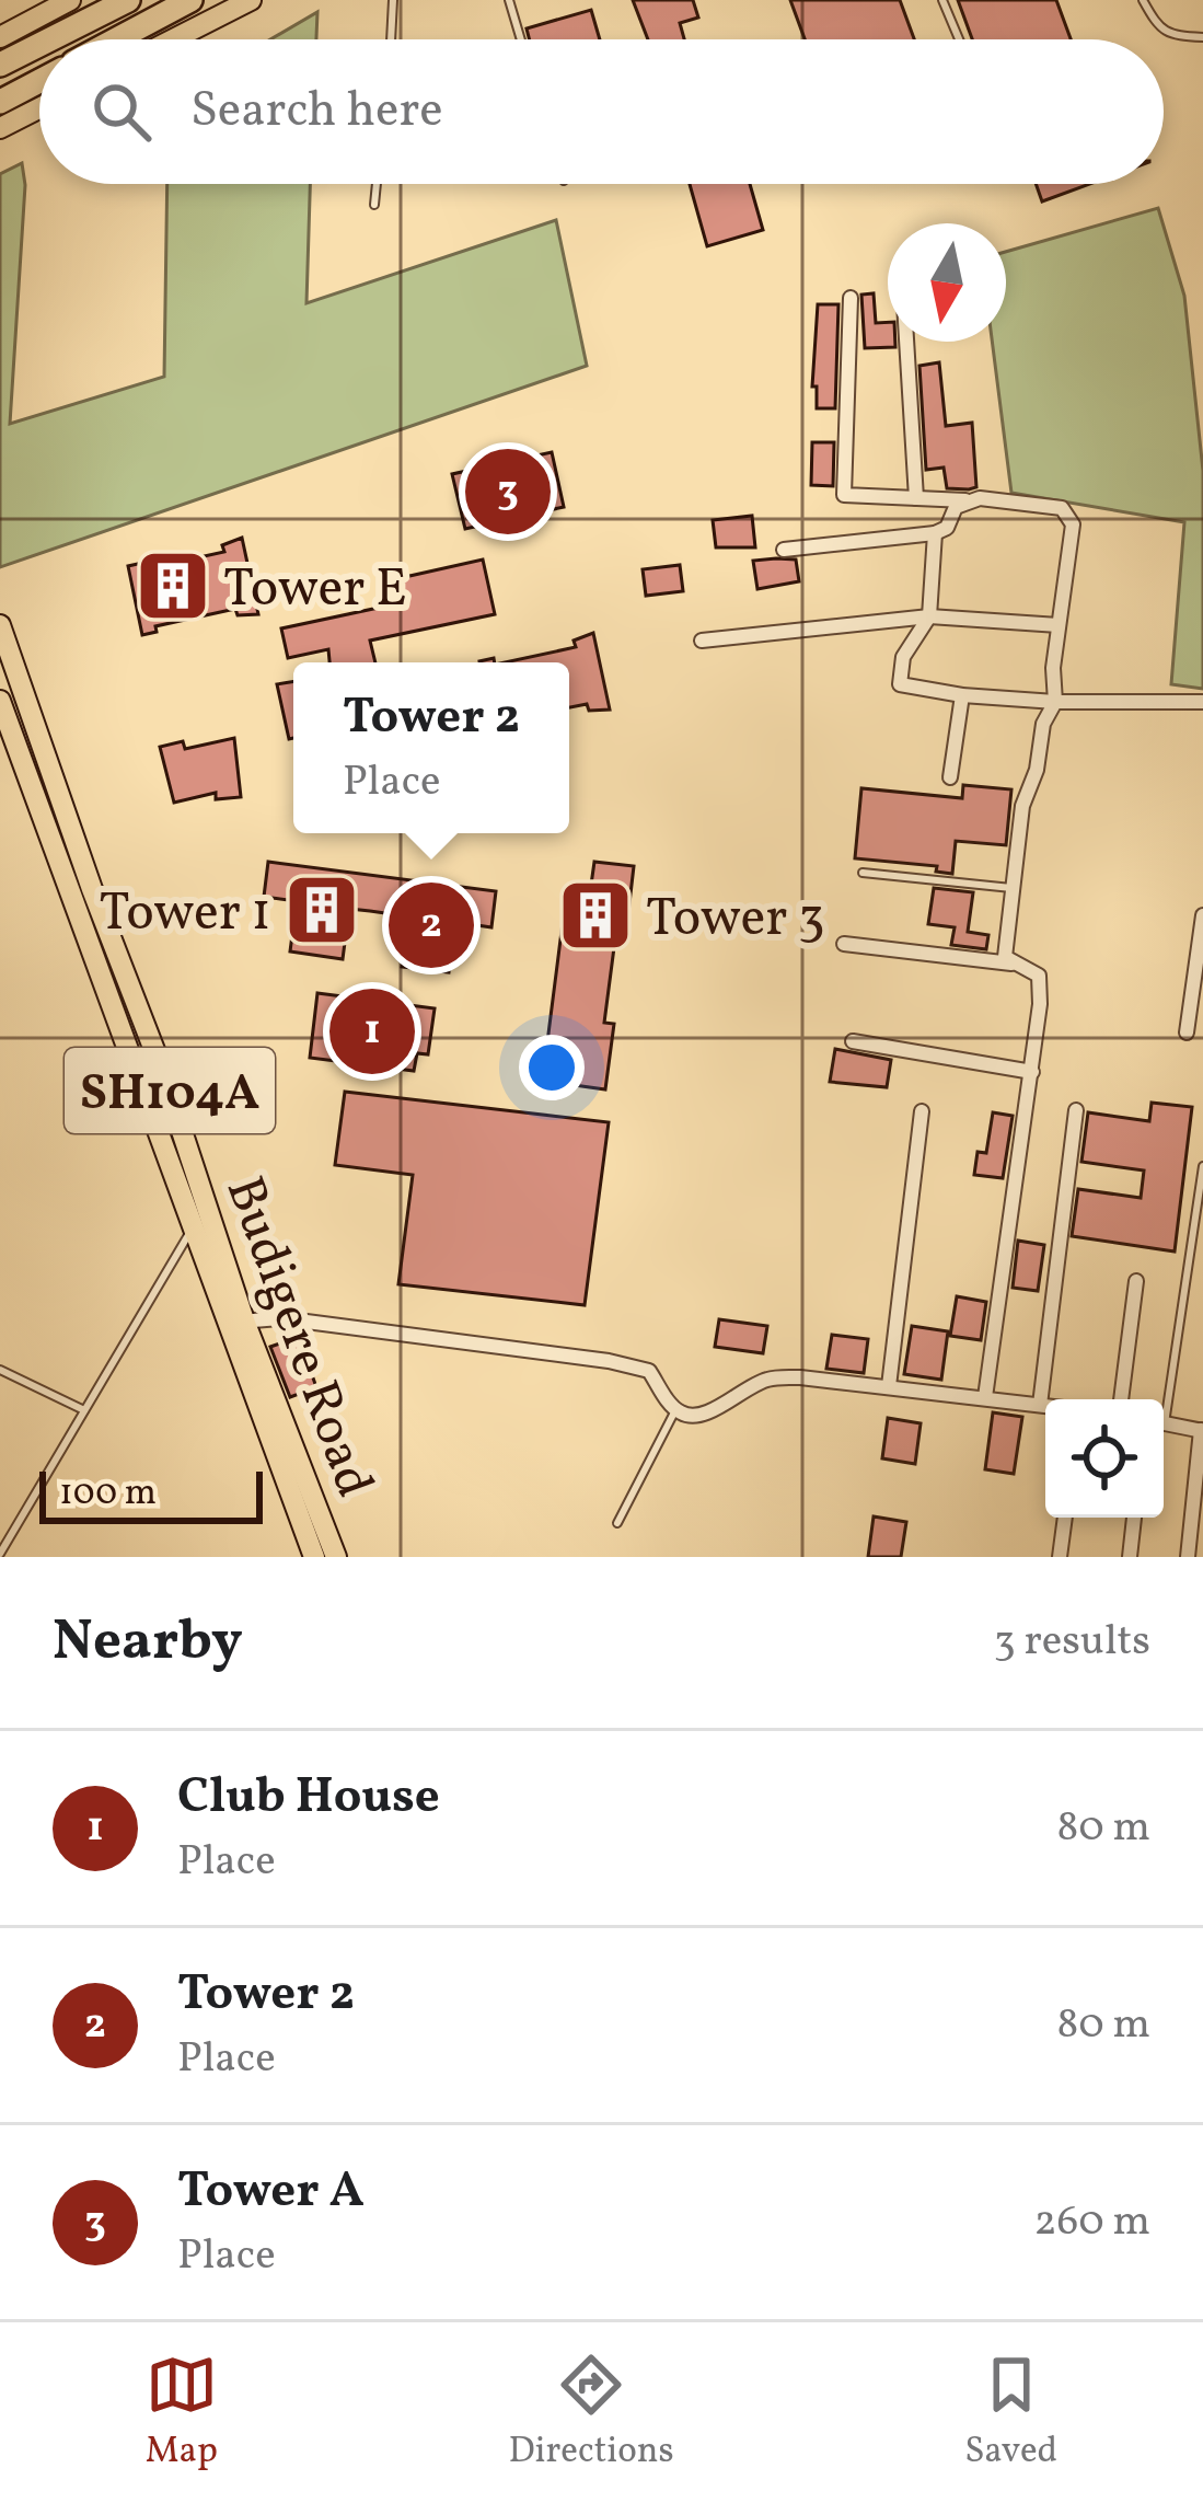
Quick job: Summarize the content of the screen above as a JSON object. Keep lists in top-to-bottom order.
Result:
{
  "streets": {
    "main road": ["SH104A", "Budigere Road"]
  },
  "places": {
    "building": ["Tower E", "Tower 1", "Tower 3"]
  },
  "scale_bar": "100 m",
  "north": "bottom",
  "page": {
    "search": "Search here",
    "pins": ["3", "2", "1"],
    "popup": ["Tower 2", "Place"],
    "scale": "100 m",
    "heading": ["Nearby", "3 results"],
    "list": [
      {
        "mark": "1",
        "name": "Club House",
        "note": "Place",
        "value": "80 m"
      },
      {
        "mark": "2",
        "name": "Tower 2",
        "note": "Place",
        "value": "80 m"
      },
      {
        "mark": "3",
        "name": "Tower A",
        "note": "Place",
        "value": "260 m"
      }
    ],
    "nav": ["Map", "Directions", "Saved"]
  }
}
